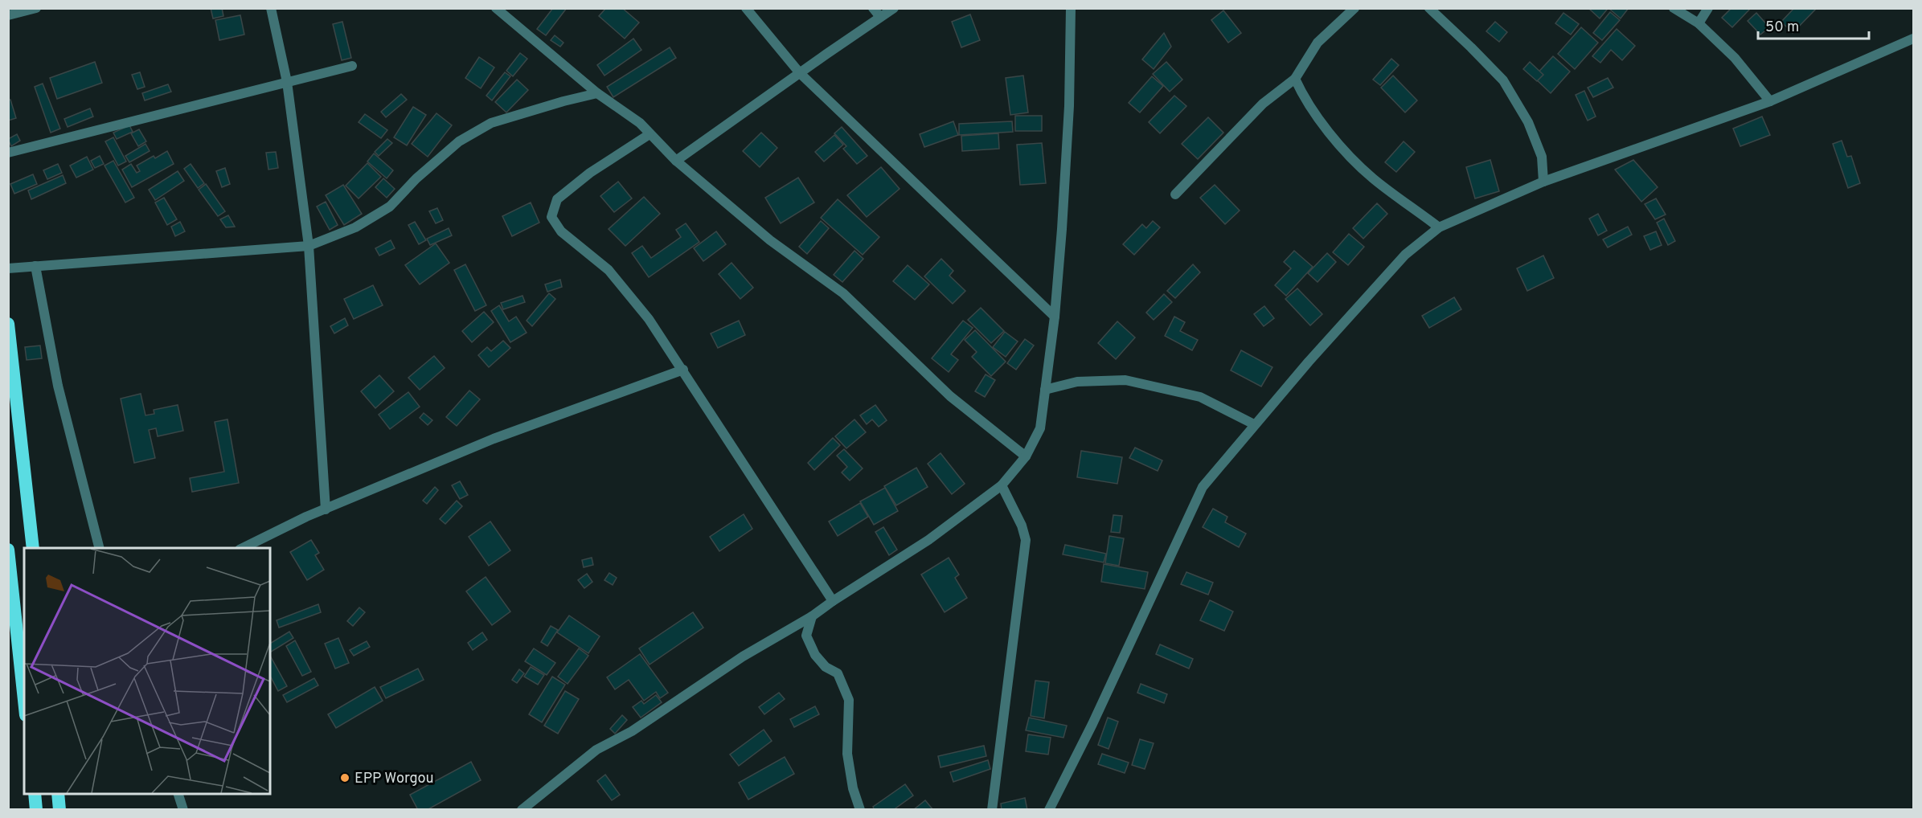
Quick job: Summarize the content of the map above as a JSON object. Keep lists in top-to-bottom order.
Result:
{
  "places": ["EPP Worgou"],
  "scale_bar": "50 m"
}
